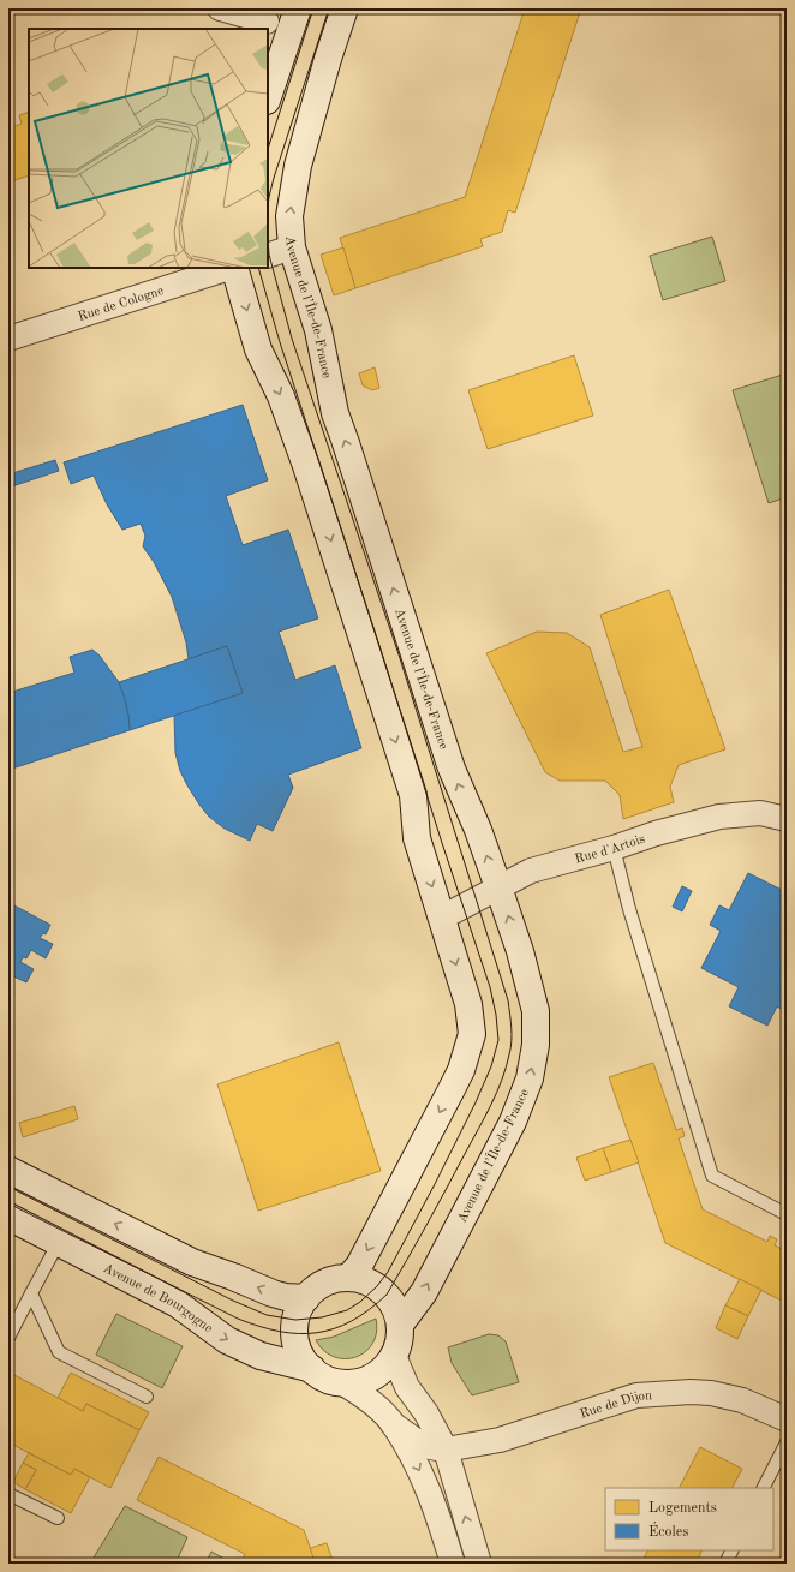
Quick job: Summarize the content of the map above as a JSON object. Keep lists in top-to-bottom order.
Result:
{
  "streets": {
    "street": [
      "Rue de Cologne",
      "Avenue de l’Île-de-France",
      "Rue d'Artois",
      "Avenue de Bourgogne",
      "Rue de Dijon"
    ]
  },
  "crossings": [
    ["Avenue de l’Île-de-France", "Rue d'Artois"],
    ["Avenue de l’Île-de-France", "Avenue de Bourgogne"]
  ],
  "legend": ["Logements", "Écoles"]
}
